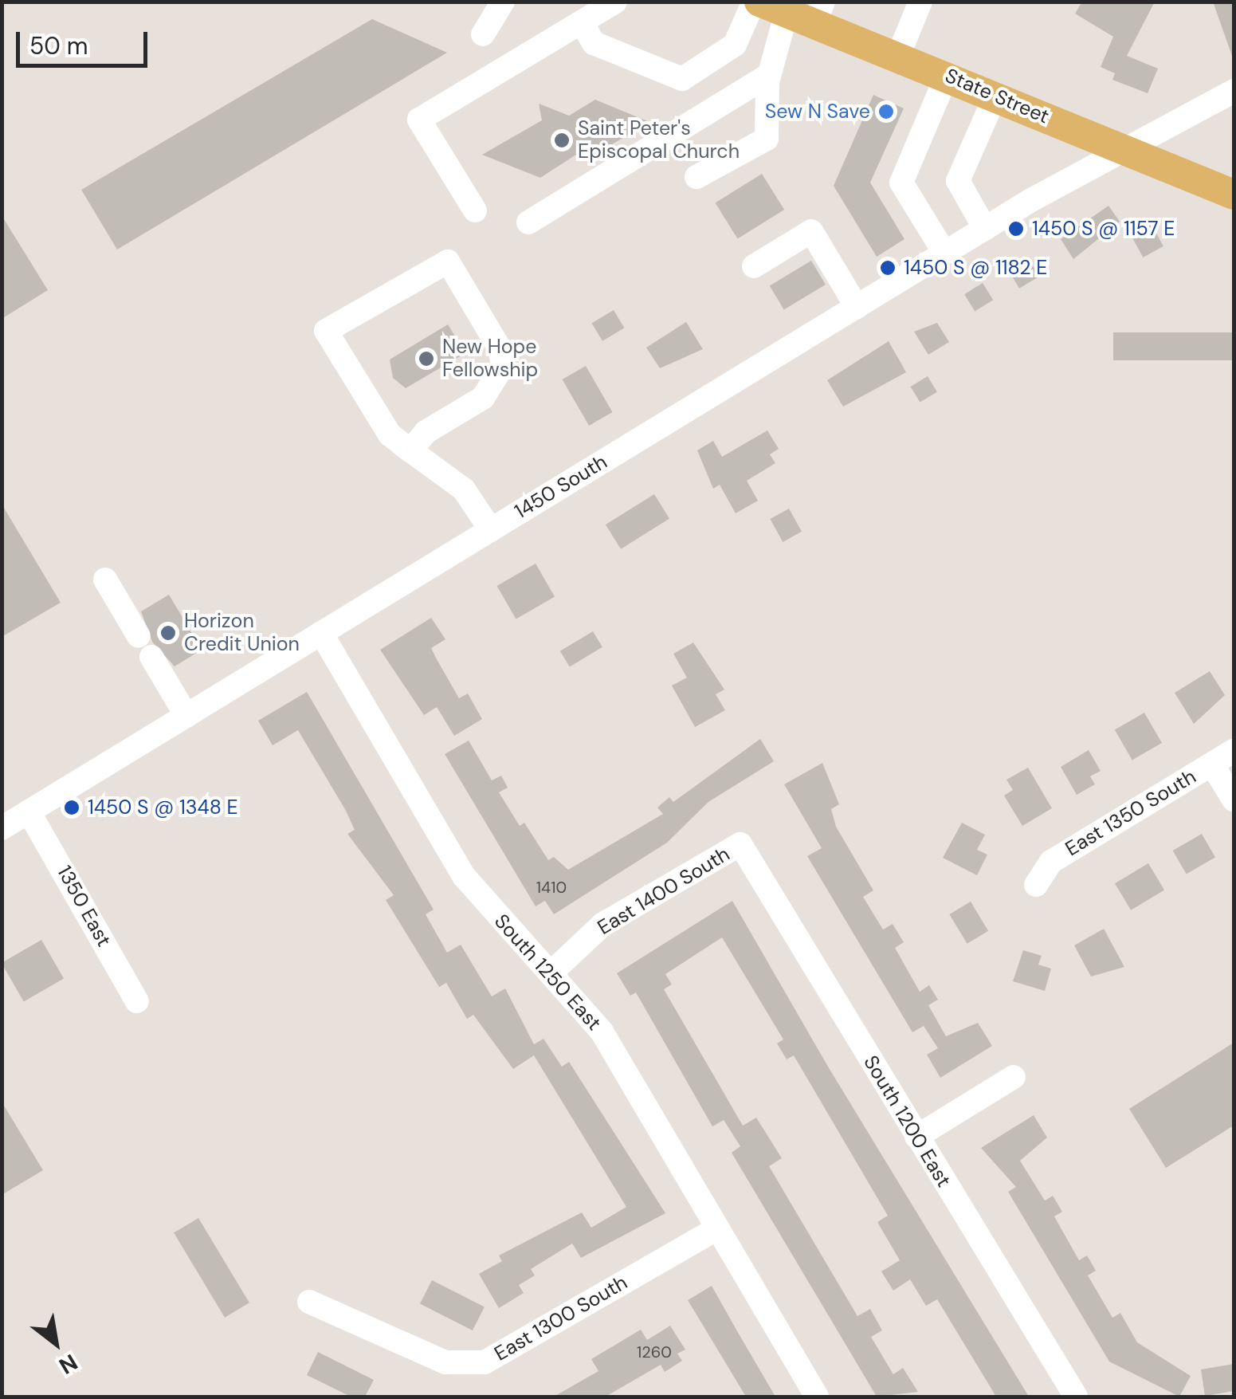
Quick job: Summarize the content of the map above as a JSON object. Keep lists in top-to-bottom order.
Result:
{
  "streets": {
    "main road": ["State Street"],
    "street": [
      "1450 South",
      "East 1350 South",
      "East 1400 South",
      "1350 East",
      "South 1250 East",
      "South 1200 East",
      "East 1300 South"
    ]
  },
  "crossings": [
    ["State Street", "1450 South"],
    ["1450 South", "1350 East"],
    ["1450 South", "South 1250 East"],
    ["East 1400 South", "South 1250 East"],
    ["East 1400 South", "South 1200 East"],
    ["South 1250 East", "East 1300 South"]
  ],
  "places": [
    "Sew N Save",
    "Saint Peter's Episcopal Church",
    "1450 S @ 1157 E",
    "1450 S @ 1182 E",
    "New Hope Fellowship",
    "Horizon Credit Union",
    "1450 S @ 1348 E"
  ],
  "house_numbers": ["1410", "1260"],
  "scale_bar": "50 m",
  "north": "bottom right"
}
